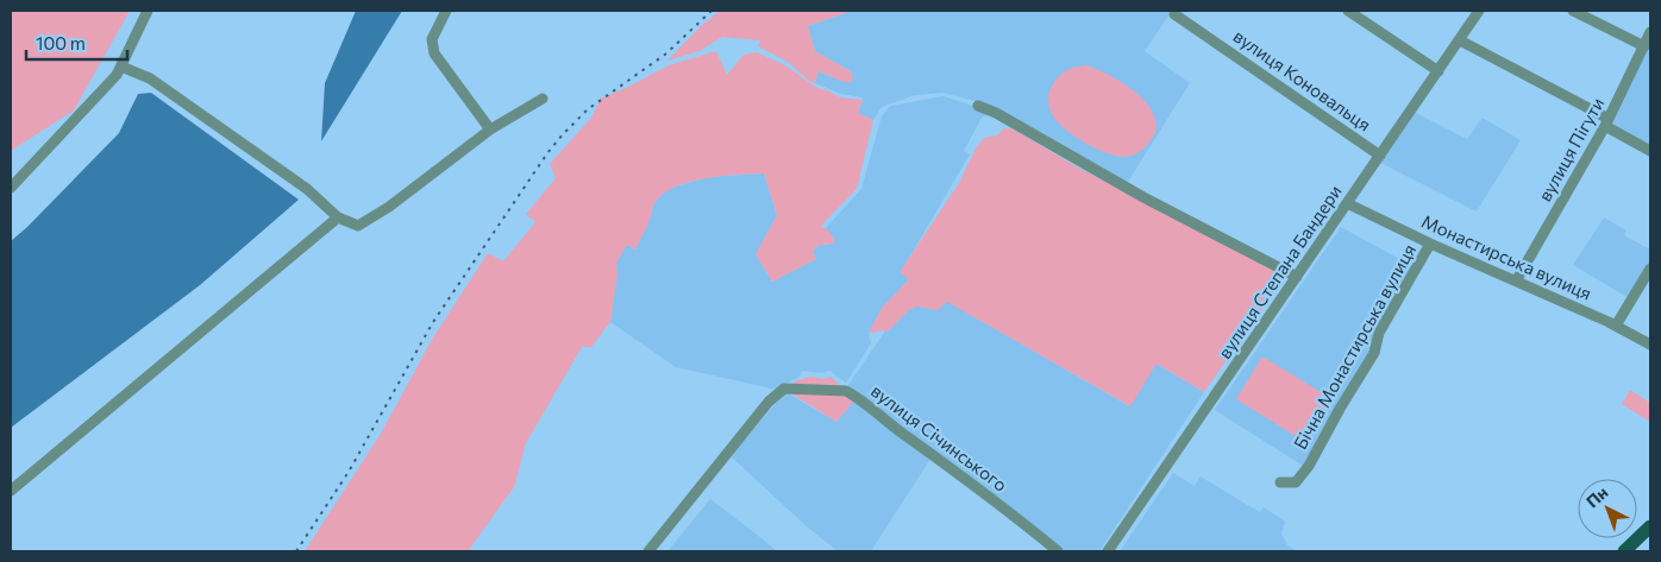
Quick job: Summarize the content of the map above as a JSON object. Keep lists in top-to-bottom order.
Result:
{
  "streets": {
    "street": [
      "вулиця Коновальця",
      "вулиця Пігути",
      "Монастирська вулиця",
      "вулиця Степана Бандери",
      "Бічна Монастирська вулиця",
      "вулиця Січинського"
    ]
  },
  "crossings": [
    ["вулиця Коновальця", "вулиця Степана Бандери"],
    ["вулиця Пігути", "Монастирська вулиця"],
    ["Монастирська вулиця", "вулиця Степана Бандери"],
    ["Монастирська вулиця", "Бічна Монастирська вулиця"]
  ],
  "scale_bar": "100 m",
  "north": "top left"
}
